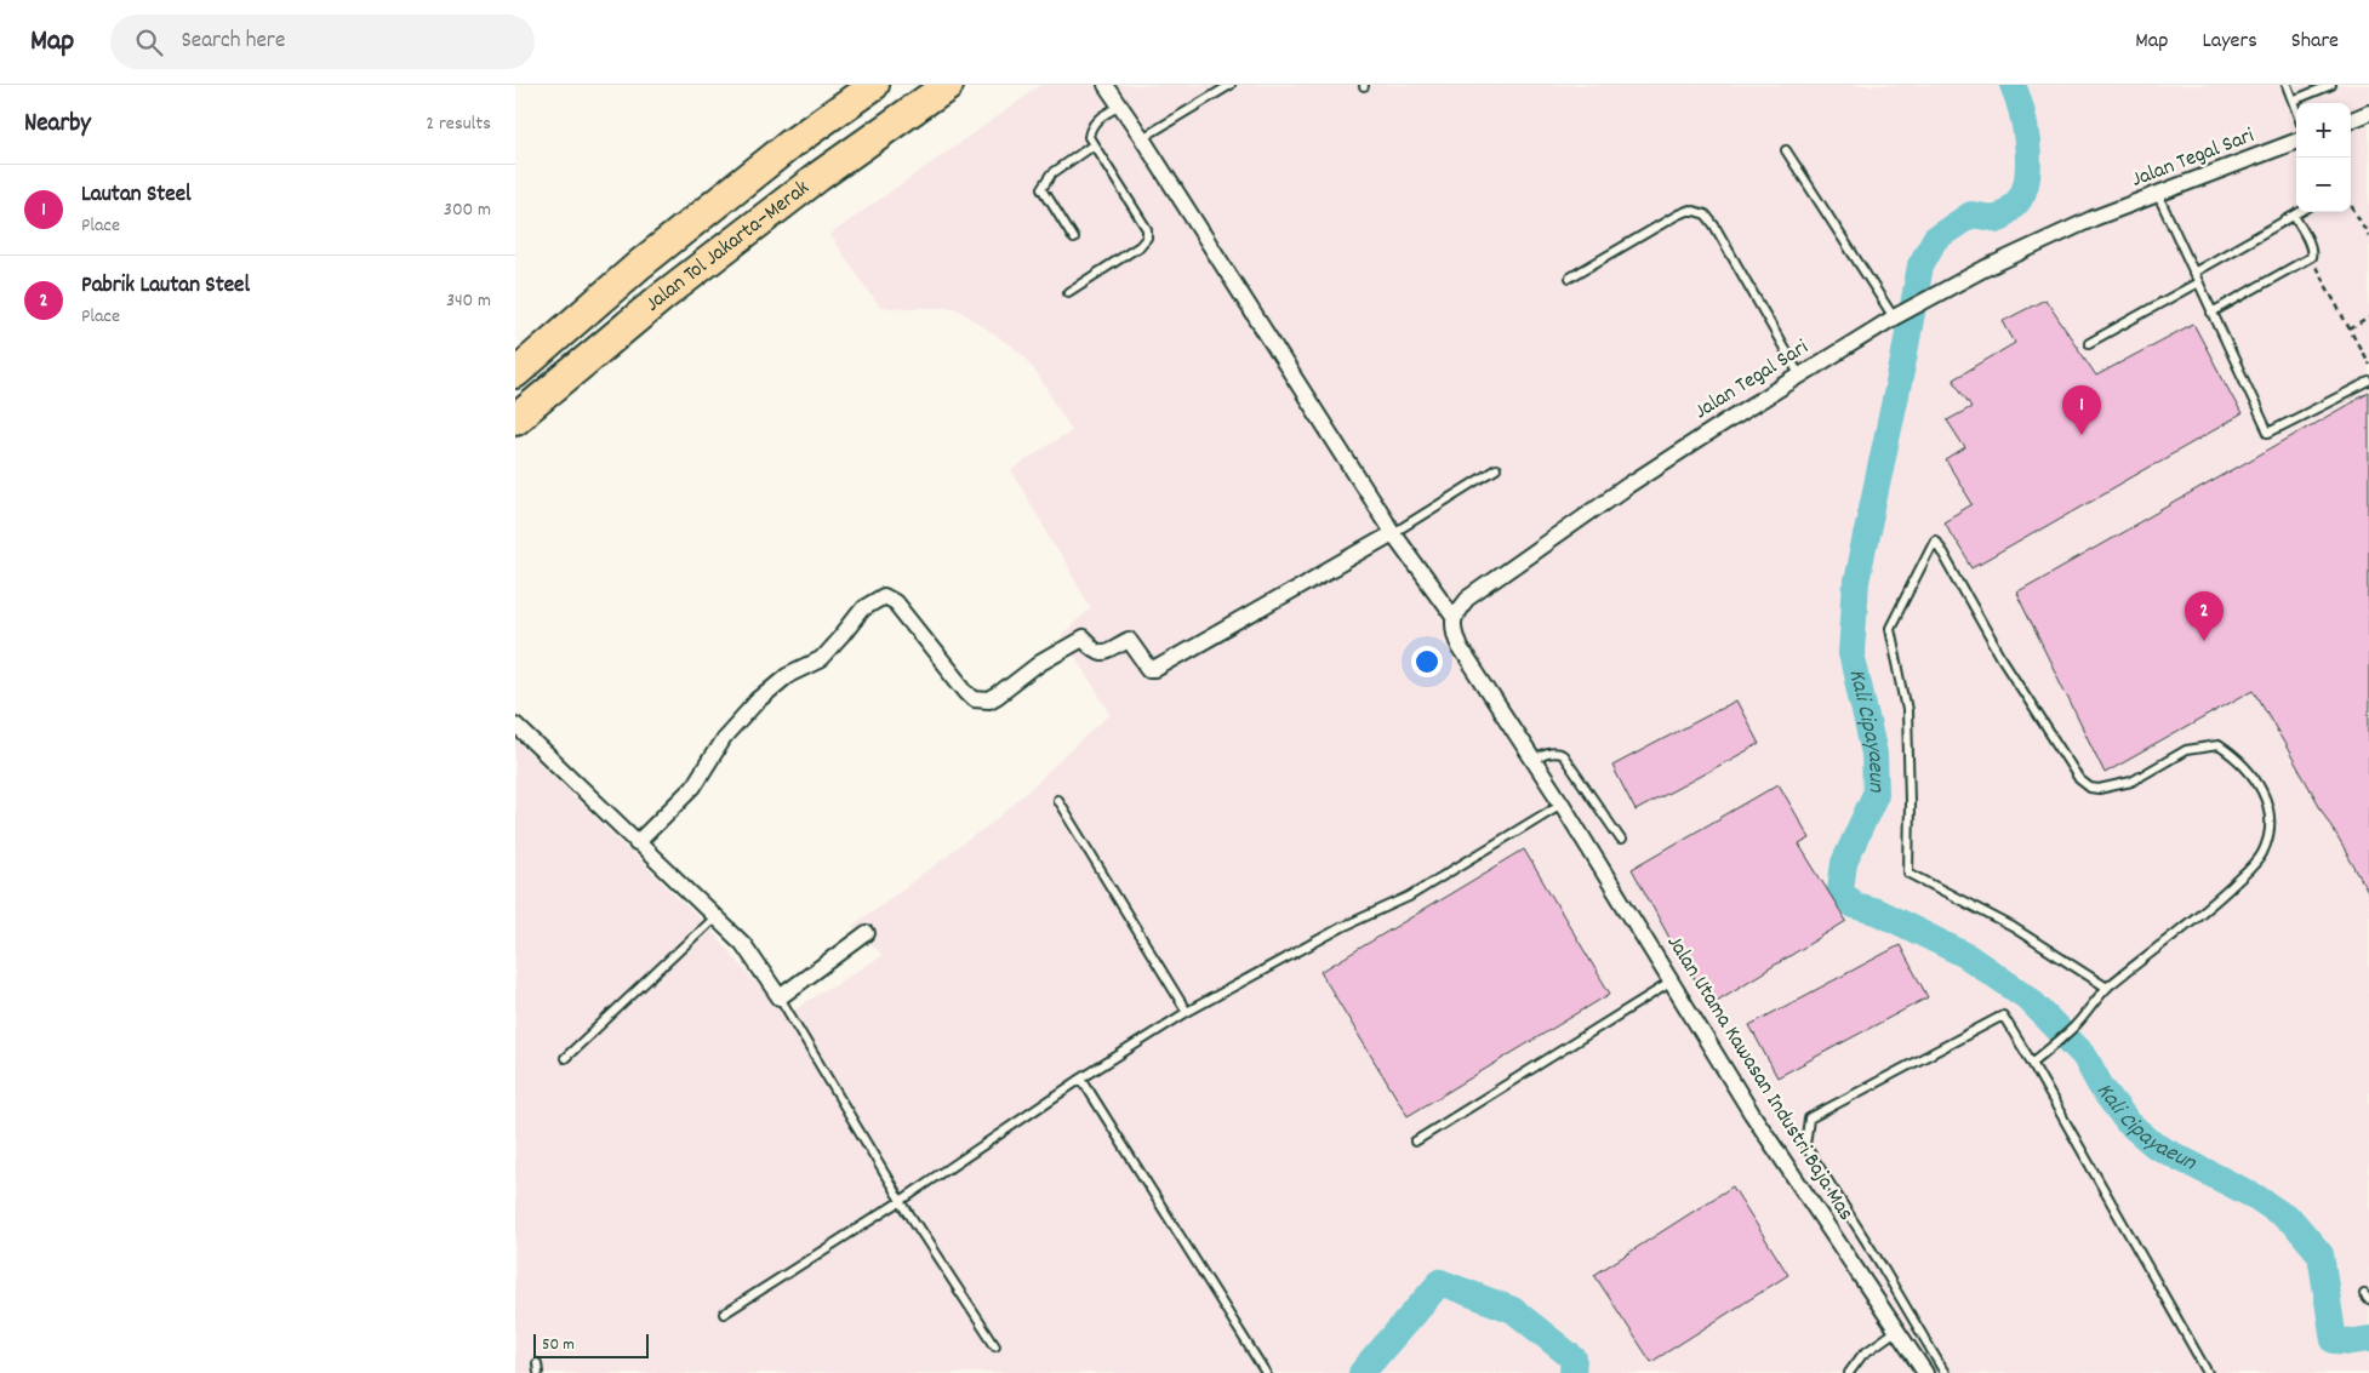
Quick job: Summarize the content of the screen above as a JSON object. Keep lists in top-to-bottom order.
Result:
{
  "streets": {
    "highway": ["Jalan Tol Jakarta–Merak"],
    "street": ["Jalan Tegal Sari", "Jalan Utama Kawasan Industri Baja Mas"]
  },
  "water": ["Kali Cipayaeun"],
  "scale_bar": "50 m",
  "page": {
    "header": "Map",
    "search": "Search here",
    "nav": ["Map", "Layers", "Share"],
    "heading": ["Nearby", "2 results"],
    "map_buttons": ["+", "−"],
    "list": [
      {
        "mark": "1",
        "name": "Lautan Steel",
        "note": "Place",
        "value": "300 m"
      },
      {
        "mark": "2",
        "name": "Pabrik Lautan Steel",
        "note": "Place",
        "value": "340 m"
      }
    ],
    "pins": ["1", "2"],
    "scale": "50 m"
  }
}
